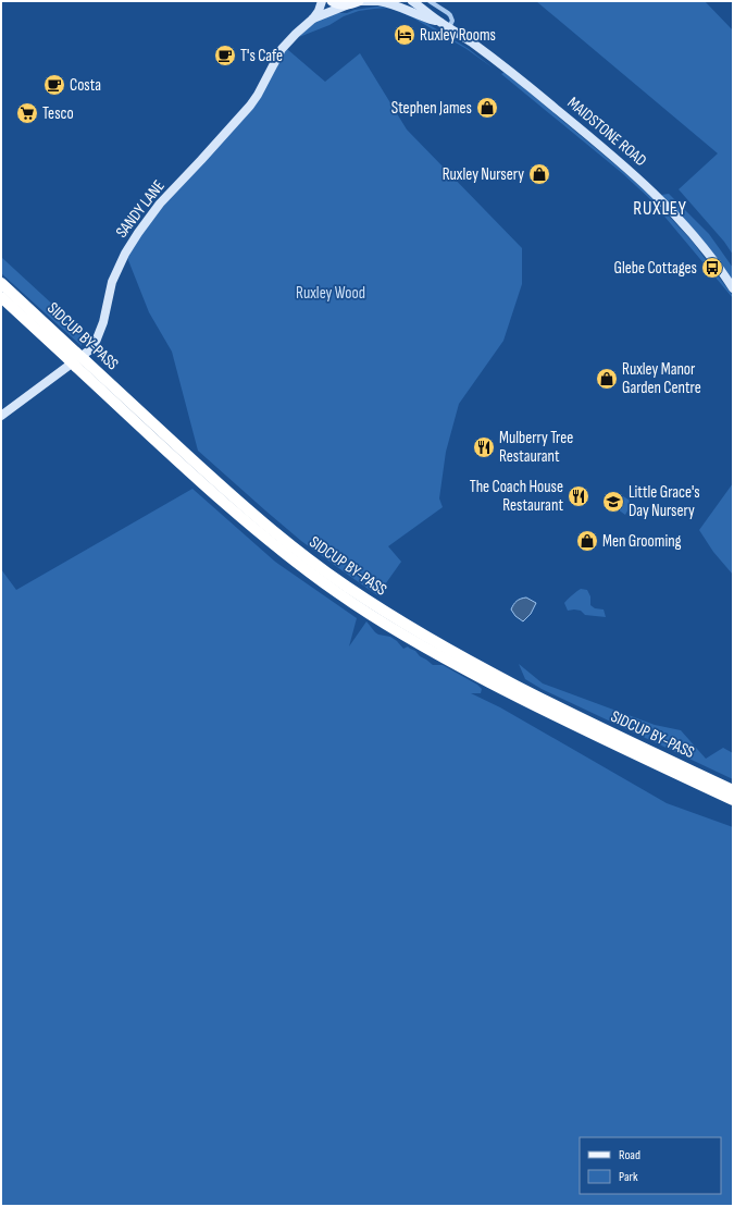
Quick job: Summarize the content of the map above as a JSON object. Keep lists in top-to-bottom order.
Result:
{
  "streets": {
    "highway": ["SIDCUP BY-PASS"],
    "street": ["MAIDSTONE ROAD", "SANDY LANE"]
  },
  "districts": ["RUXLEY"],
  "parks": ["Ruxley Wood"],
  "places": {
    "hotel": ["Ruxley Rooms"],
    "cafe": ["T's Cafe", "Costa"],
    "shop": [
      "Stephen James",
      "Ruxley Nursery",
      "Ruxley Manor Garden Centre",
      "Men Grooming"
    ],
    "supermarket": ["Tesco"],
    "bus stop": ["Glebe Cottages"],
    "restaurant": ["Mulberry Tree Restaurant", "The Coach House Restaurant"],
    "school or university": ["Little Grace's Day Nursery"]
  },
  "legend": ["Road", "Park"]
}
